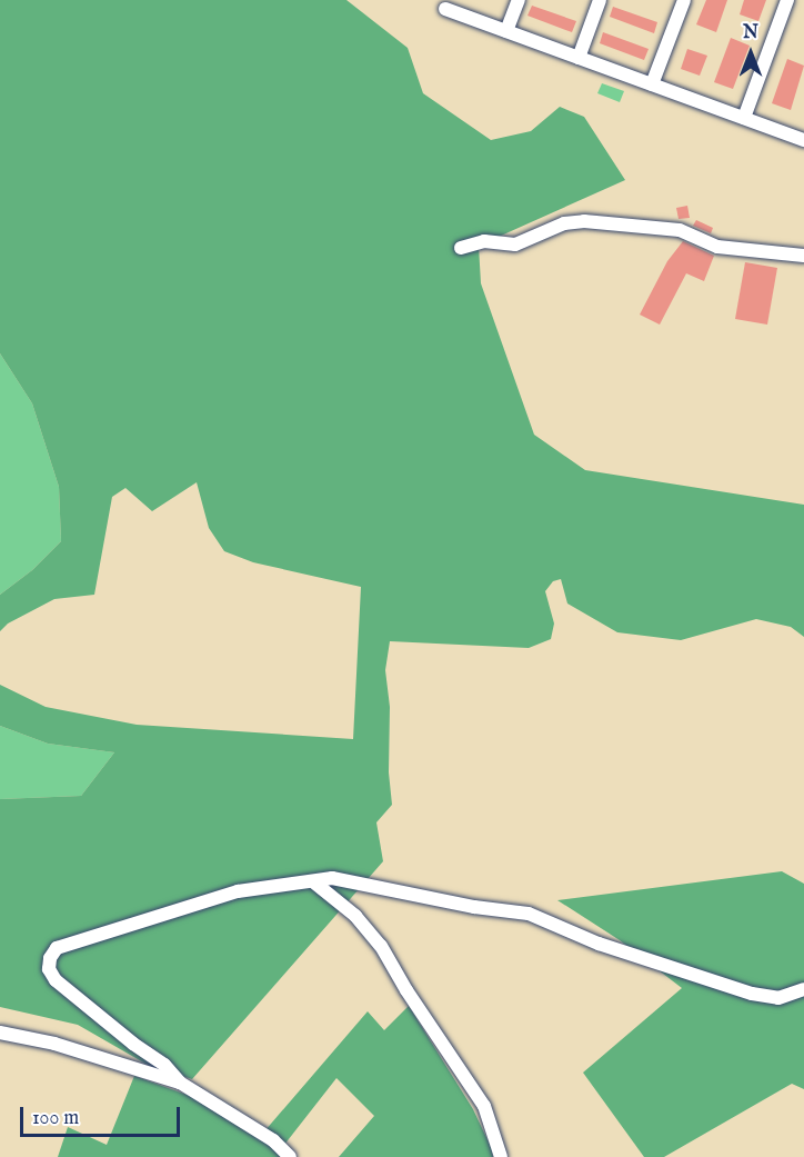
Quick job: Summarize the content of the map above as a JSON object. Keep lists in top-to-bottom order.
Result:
{
  "scale_bar": "100 m",
  "north": "top"
}
